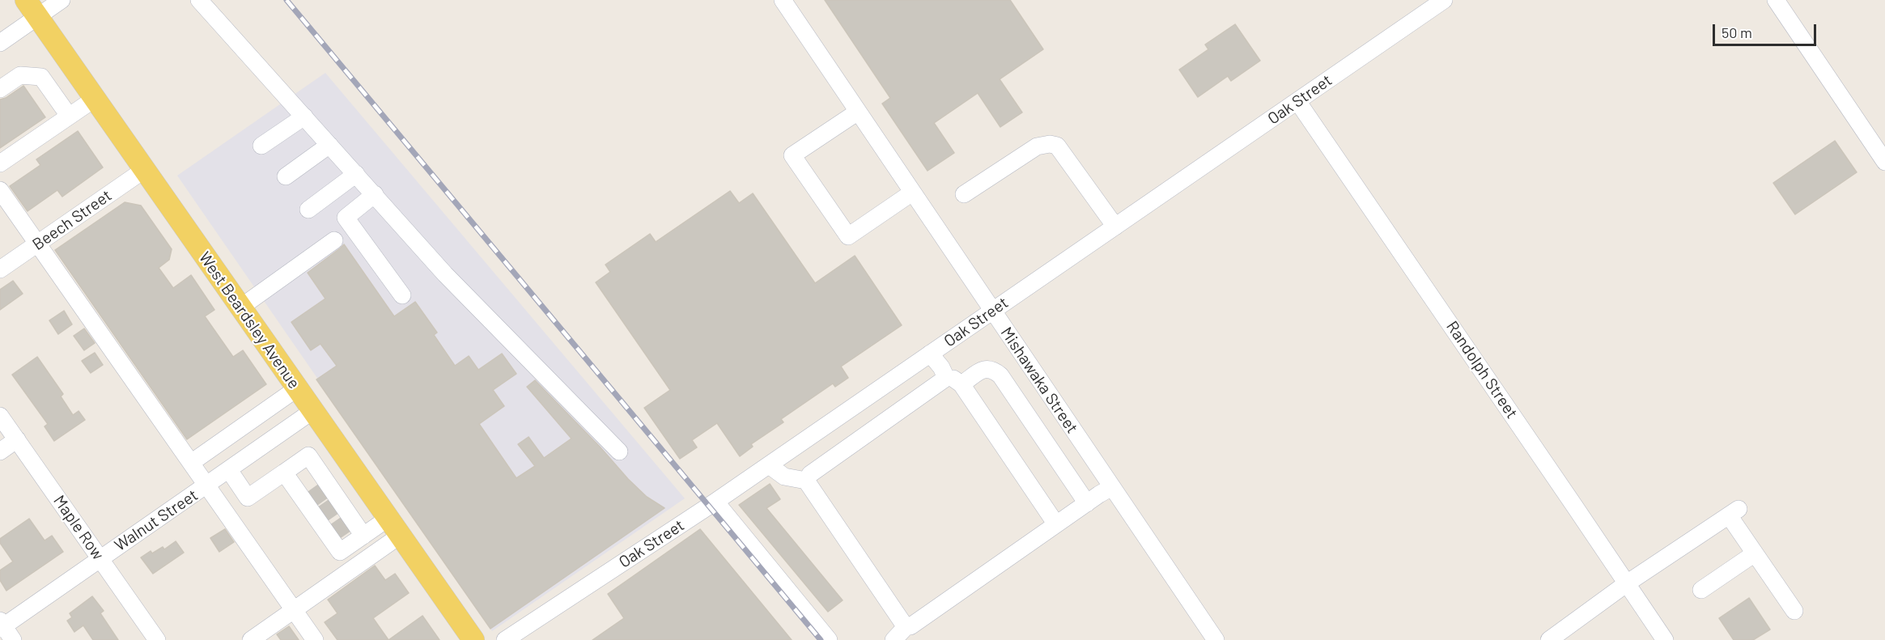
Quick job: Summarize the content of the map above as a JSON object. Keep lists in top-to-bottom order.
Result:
{
  "streets": {
    "main road": ["West Beardsley Avenue"],
    "street": [
      "Oak Street",
      "Beech Street",
      "Randolph Street",
      "Mishawaka Street",
      "Walnut Street",
      "Maple Row"
    ]
  },
  "crossings": [
    ["Oak Street", "Randolph Street"],
    ["Oak Street", "Mishawaka Street"],
    ["Beech Street", "West Beardsley Avenue"],
    ["West Beardsley Avenue", "Walnut Street"],
    ["Walnut Street", "Maple Row"]
  ],
  "scale_bar": "50 m"
}
